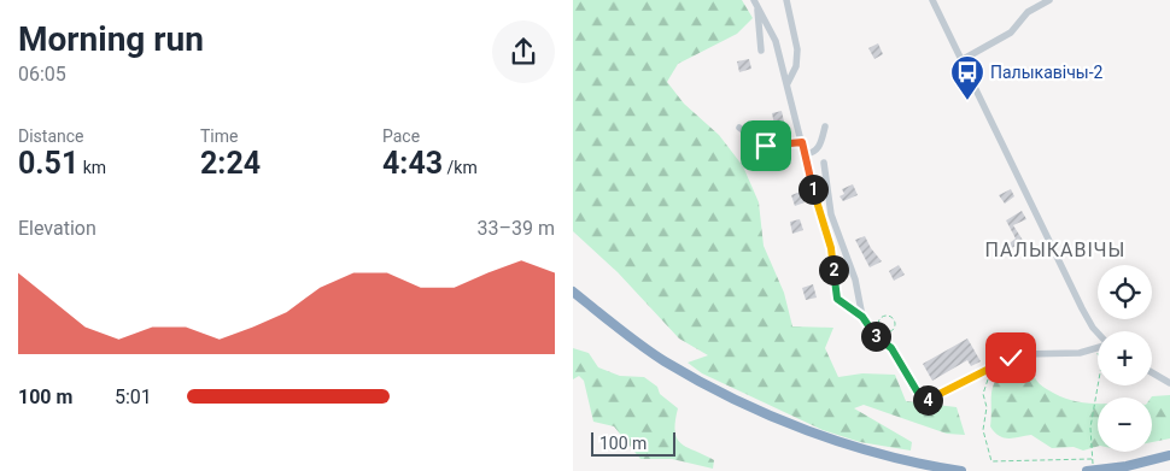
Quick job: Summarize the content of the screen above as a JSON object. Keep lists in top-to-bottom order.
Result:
{
  "districts": ["ПАЛЫКАВІЧЫ"],
  "places": {
    "bus stop": ["Палыкавічы-2"]
  },
  "scale_bar": "100 m",
  "page": {
    "heading": ["Morning run", "06:05"],
    "stats": [
      ["Distance", "0.51 km"],
      ["Time", "2:24"],
      ["Pace", "4:43 /km"]
    ],
    "pins": [
      "1",
      "2",
      "3",
      "4"
    ],
    "chart": ["Elevation", "33–39 m"],
    "map_buttons": ["+", "−"],
    "list": [
      {
        "name": "100 m",
        "note": "5:01"
      }
    ],
    "scale": "100 m"
  }
}
